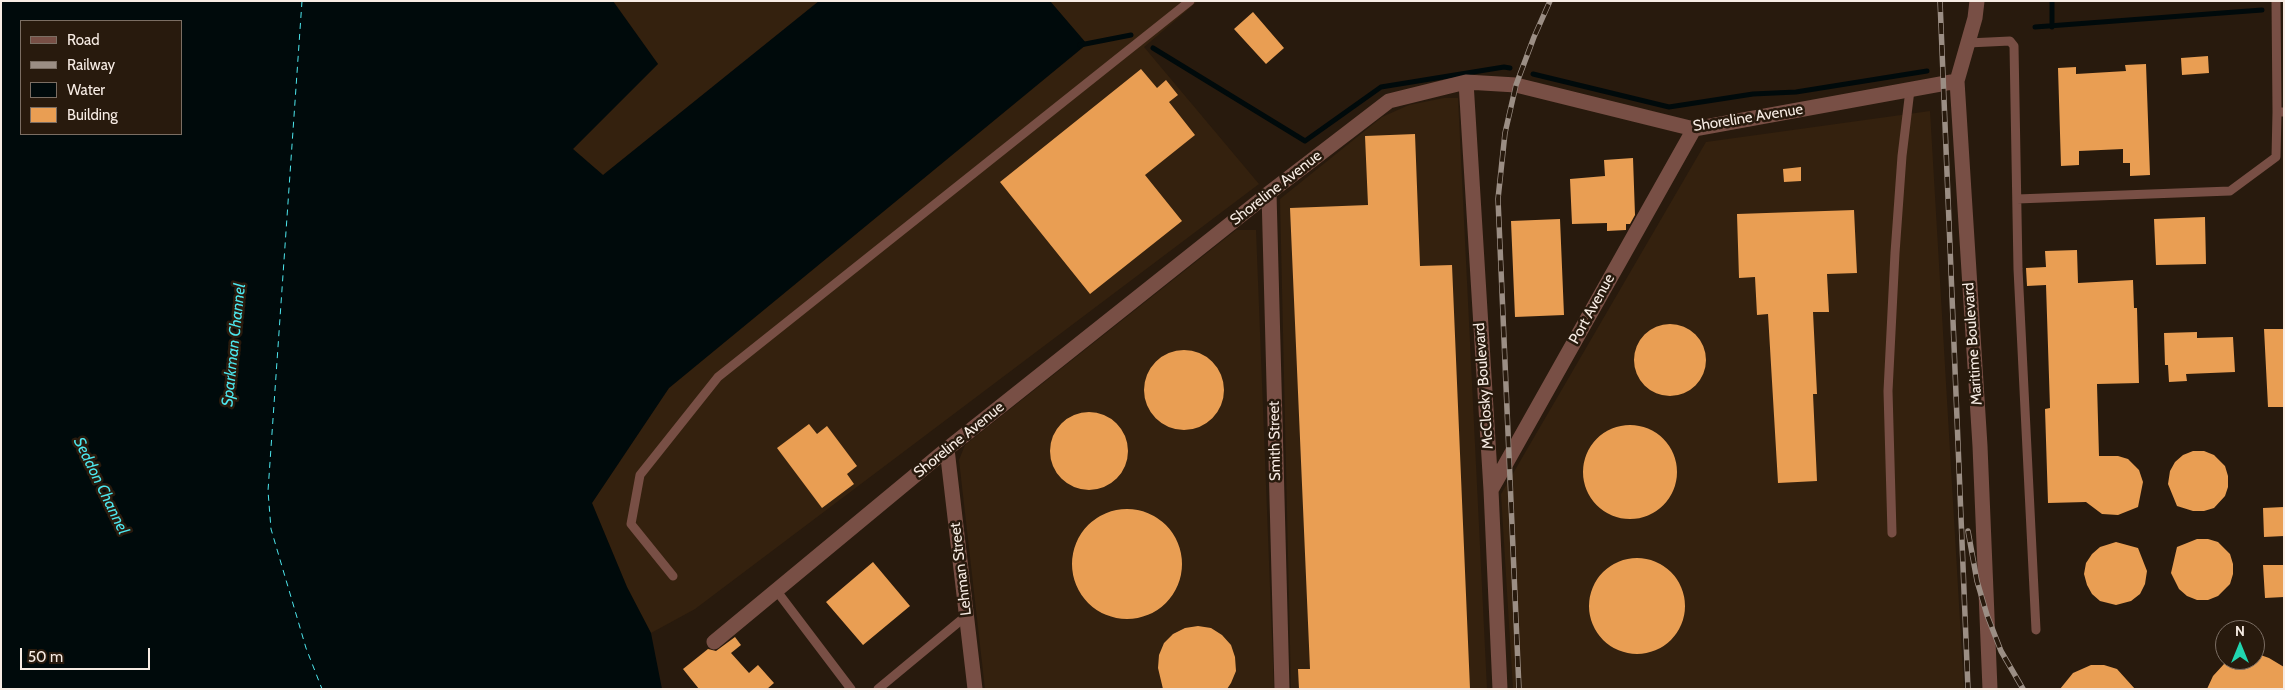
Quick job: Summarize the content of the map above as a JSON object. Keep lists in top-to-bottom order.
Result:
{
  "streets": {
    "street": [
      "Shoreline Avenue",
      "Port Avenue",
      "Maritime Boulevard",
      "McClosky Boulevard",
      "Smith Street",
      "Lehman Street"
    ]
  },
  "crossings": [
    ["Shoreline Avenue", "Port Avenue"],
    ["Shoreline Avenue", "Maritime Boulevard"],
    ["Shoreline Avenue", "McClosky Boulevard"],
    ["Shoreline Avenue", "Smith Street"],
    ["Shoreline Avenue", "Lehman Street"],
    ["Port Avenue", "McClosky Boulevard"]
  ],
  "water": ["Sparkman Channel", "Seddon Channel"],
  "legend": [
    "Road",
    "Railway",
    "Water",
    "Building"
  ],
  "scale_bar": "50 m",
  "north": "top"
}
